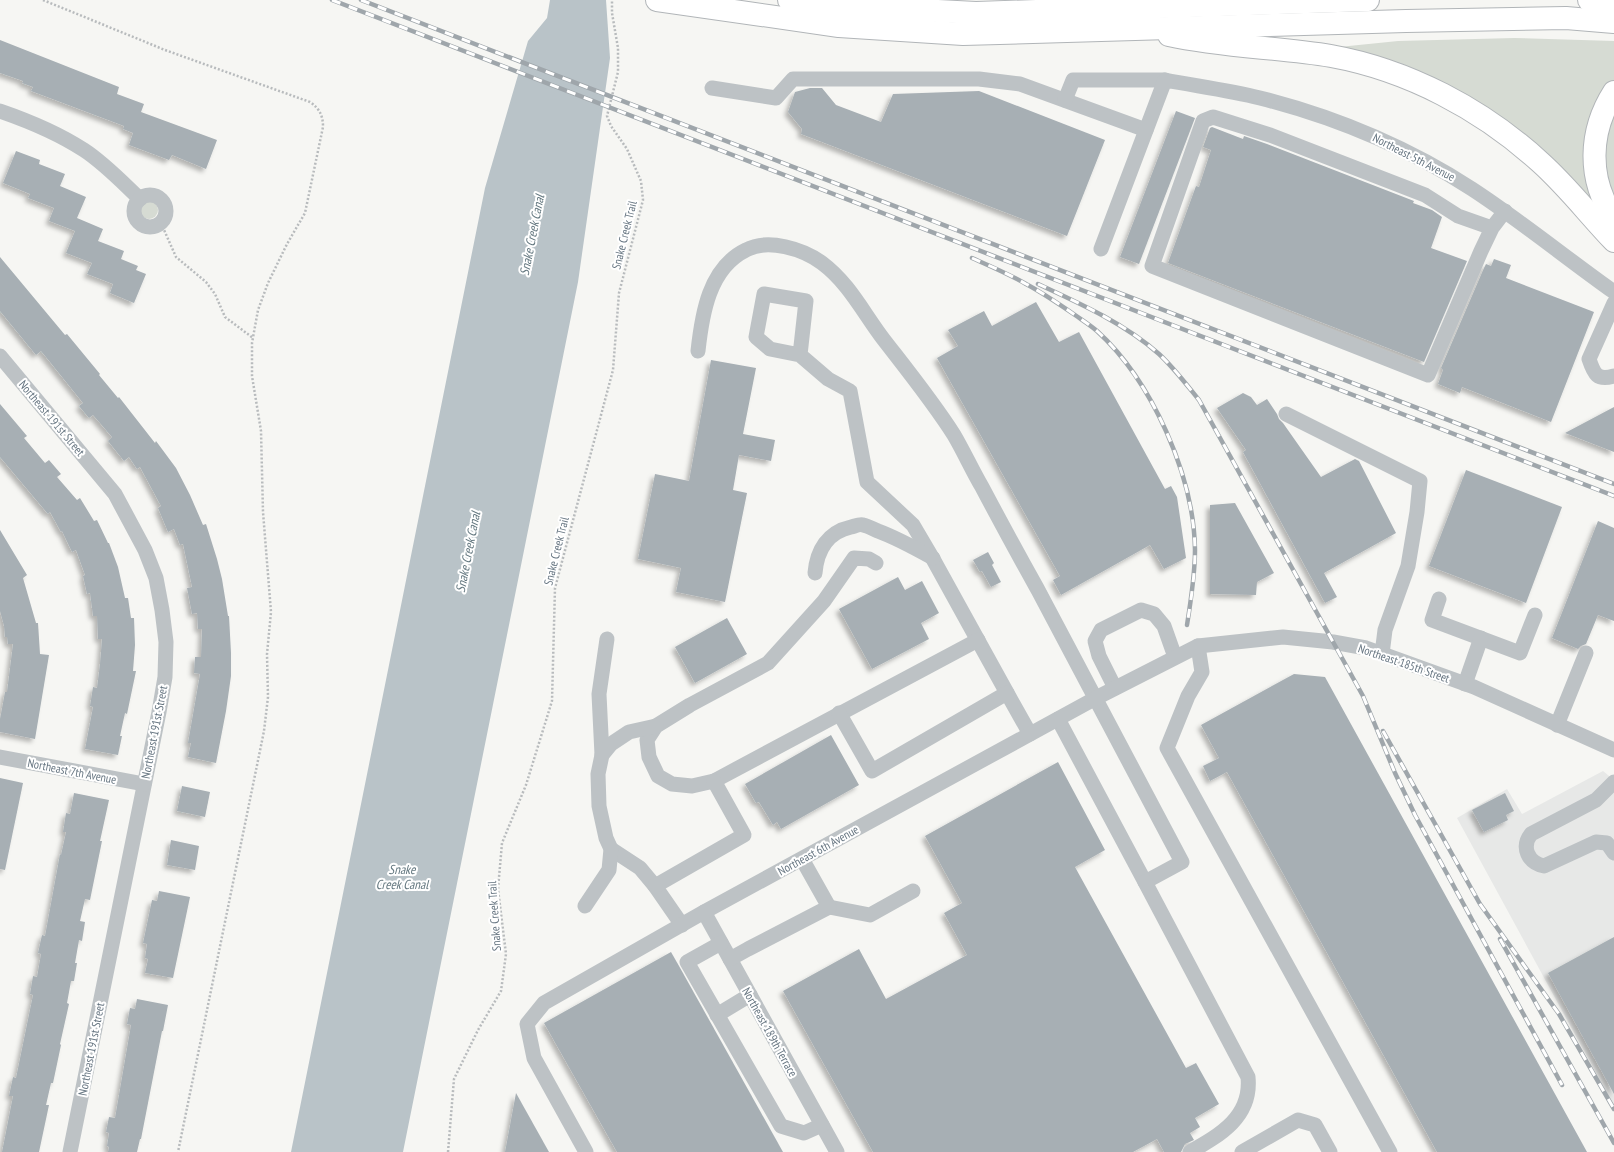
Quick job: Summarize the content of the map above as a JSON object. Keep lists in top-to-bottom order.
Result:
{
  "streets": {
    "street": [
      "Northeast 5th Avenue",
      "Northeast 191st Street",
      "Northeast 185th Street",
      "Northeast 7th Avenue",
      "Northeast 6th Avenue",
      "Northeast 189th Terrace"
    ],
    "path": ["Snake Creek Trail"]
  },
  "crossings": [
    ["Northeast 191st Street", "Northeast 7th Avenue"],
    ["Northeast 185th Street", "Northeast 6th Avenue"],
    ["Northeast 6th Avenue", "Northeast 189th Terrace"]
  ],
  "water": ["Snake Creek Canal"]
}
